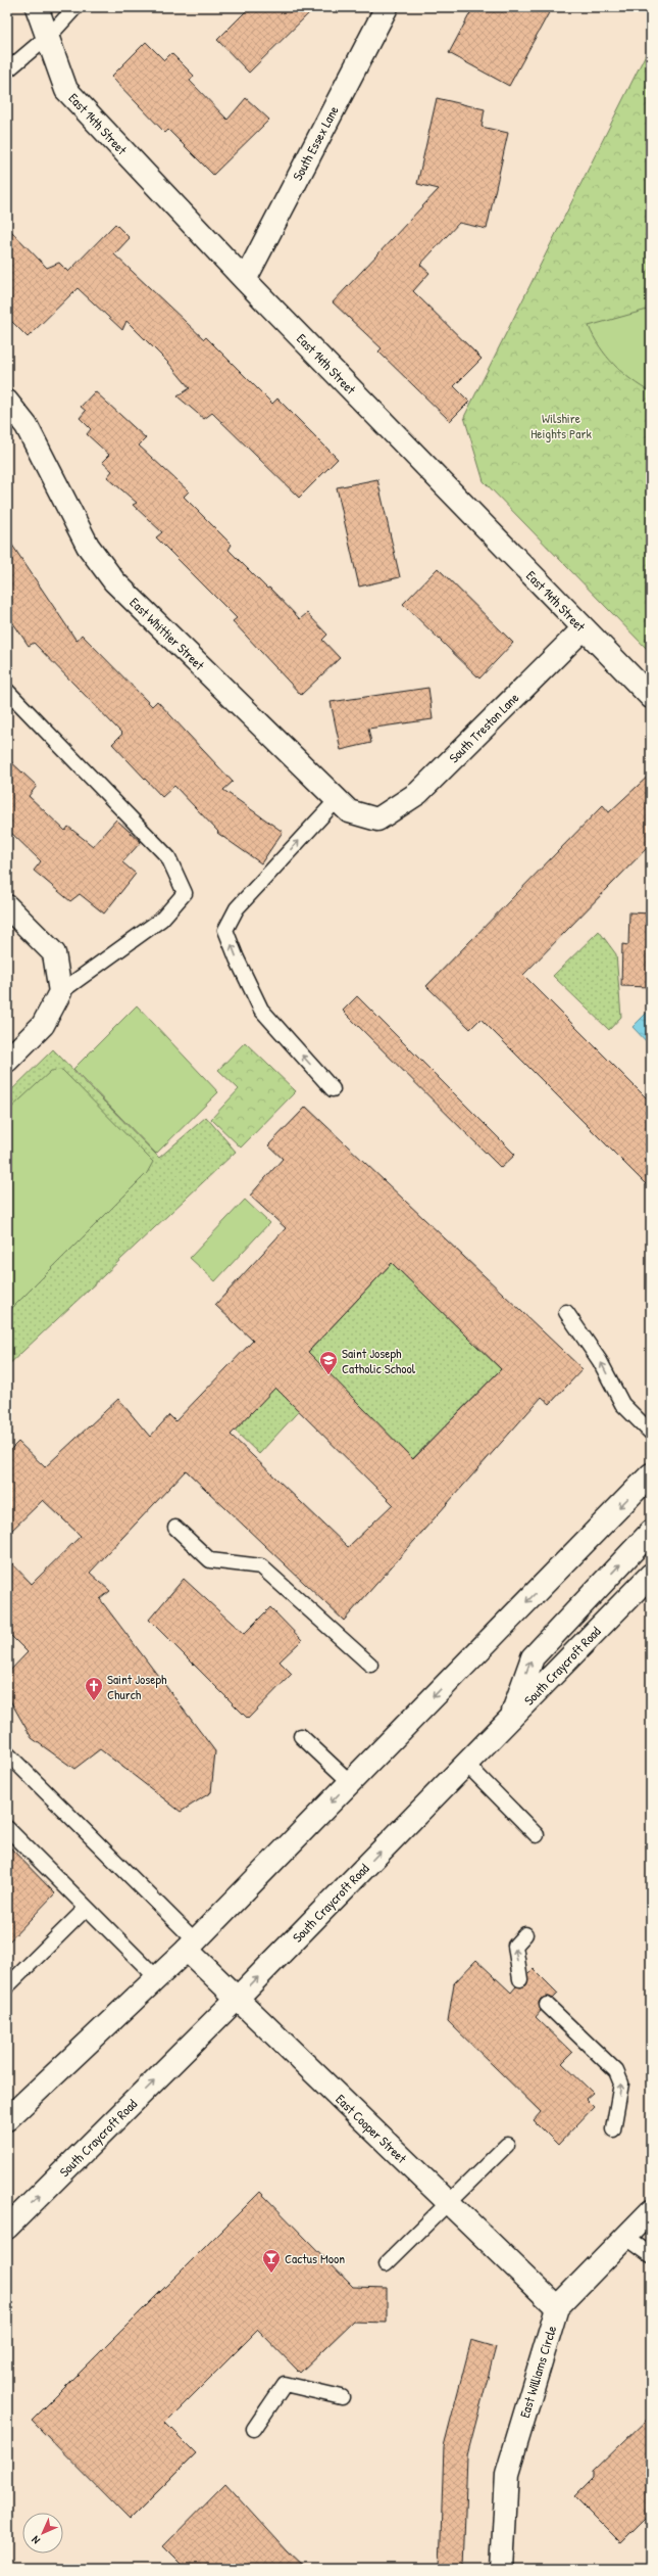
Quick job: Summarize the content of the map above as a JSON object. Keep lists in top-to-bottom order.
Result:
{
  "streets": {
    "street": [
      "East 14th Street",
      "South Essex Lane",
      "East Whittier Street",
      "South Treston Lane",
      "South Craycroft Road",
      "East Cooper Street",
      "East Williams Circle"
    ]
  },
  "crossings": [
    ["East 14th Street", "South Essex Lane"],
    ["East 14th Street", "South Treston Lane"],
    ["East Whittier Street", "South Treston Lane"],
    ["South Craycroft Road", "East Cooper Street"],
    ["East Cooper Street", "East Williams Circle"]
  ],
  "parks": ["Wilshire Heights Park"],
  "places": {
    "school or university": ["Saint Joseph Catholic School"],
    "church": ["Saint Joseph Church"],
    "bar": ["Cactus Moon"]
  },
  "north": "bottom left"
}
